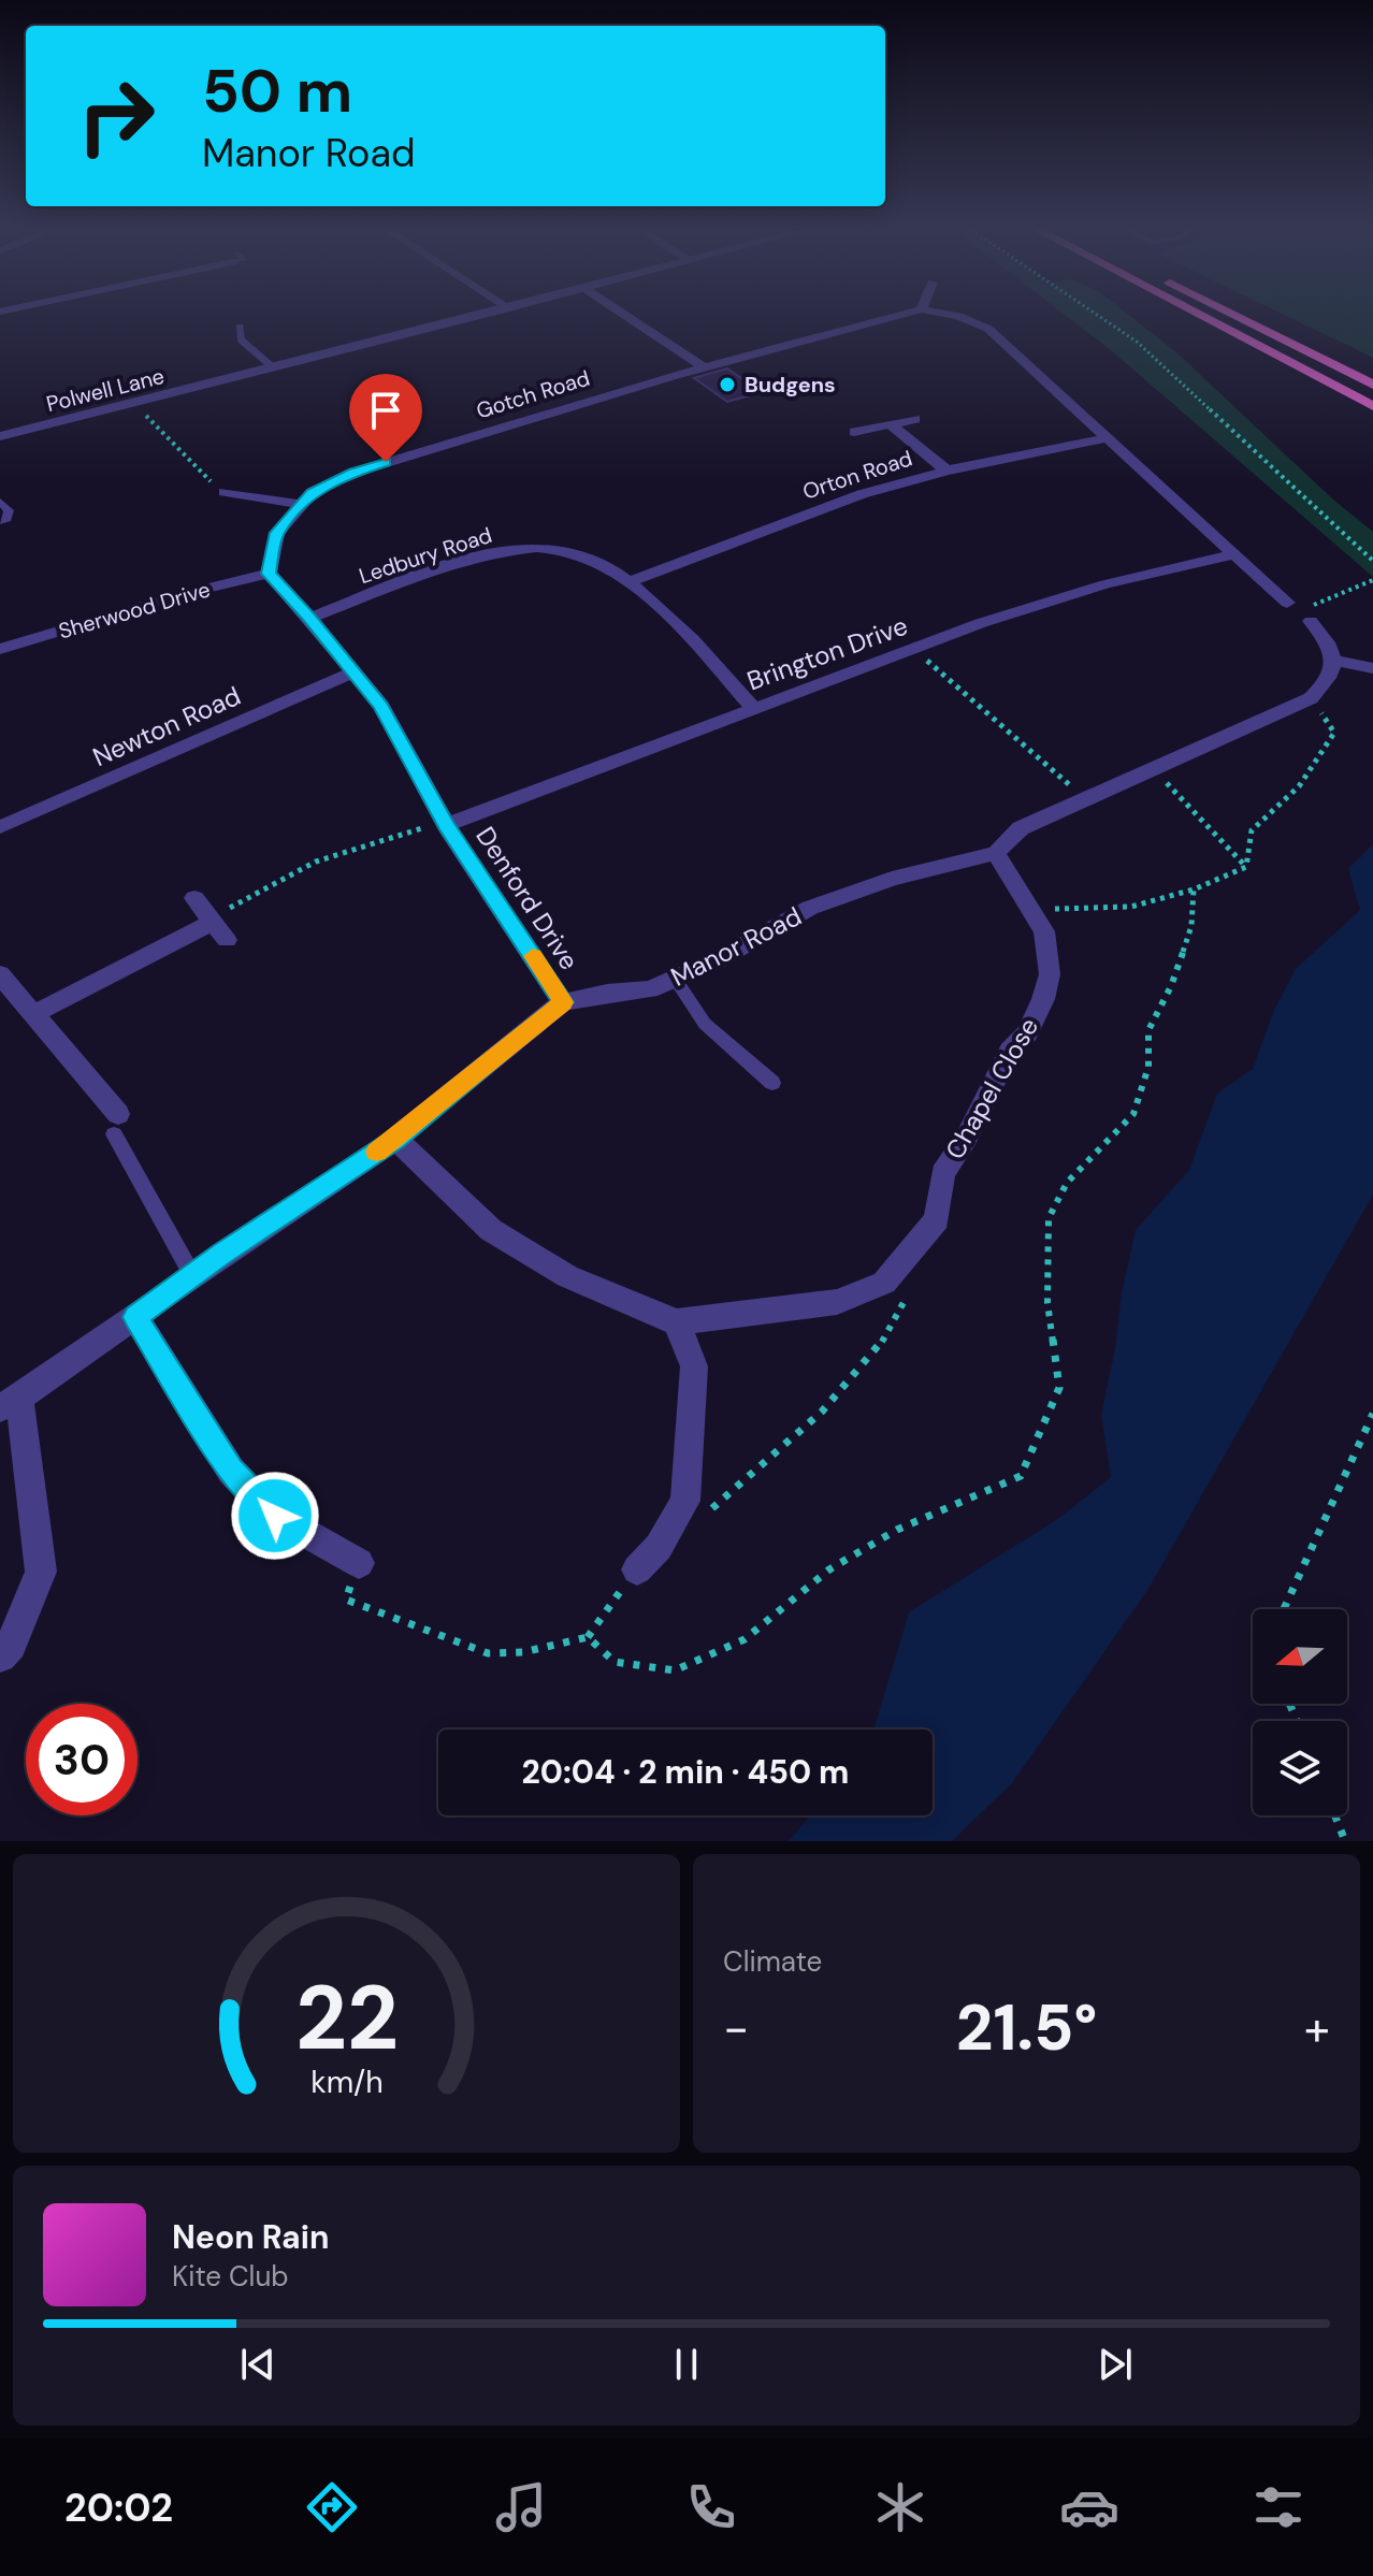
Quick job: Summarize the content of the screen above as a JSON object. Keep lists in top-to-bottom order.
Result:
{
  "streets": {
    "street": [
      "Polwell Lane",
      "Gotch Road",
      "Orton Road",
      "Ledbury Road",
      "Sherwood Drive",
      "Brington Drive",
      "Newton Road",
      "Denford Drive",
      "Manor Road",
      "Chapel Close"
    ]
  },
  "crossings": [
    ["Gotch Road", "Orton Road"],
    ["Gotch Road", "Sherwood Drive"],
    ["Gotch Road", "Brington Drive"],
    ["Orton Road", "Ledbury Road"],
    ["Ledbury Road", "Brington Drive"],
    ["Brington Drive", "Denford Drive"],
    ["Denford Drive", "Manor Road"],
    ["Manor Road", "Chapel Close"]
  ],
  "places": ["Budgens"],
  "north": "left",
  "page": {
    "turn": ["50 m", "Manor Road"],
    "limit": "30",
    "trip": "20:04 · 2 min · 450 m",
    "tile": "Climate",
    "heat": ["−", "21.5°", "+"],
    "song": ["Neon Rain", "Kite Club"],
    "tabs": "20:02",
    "gauge": ["22", "km/h"]
  }
}
